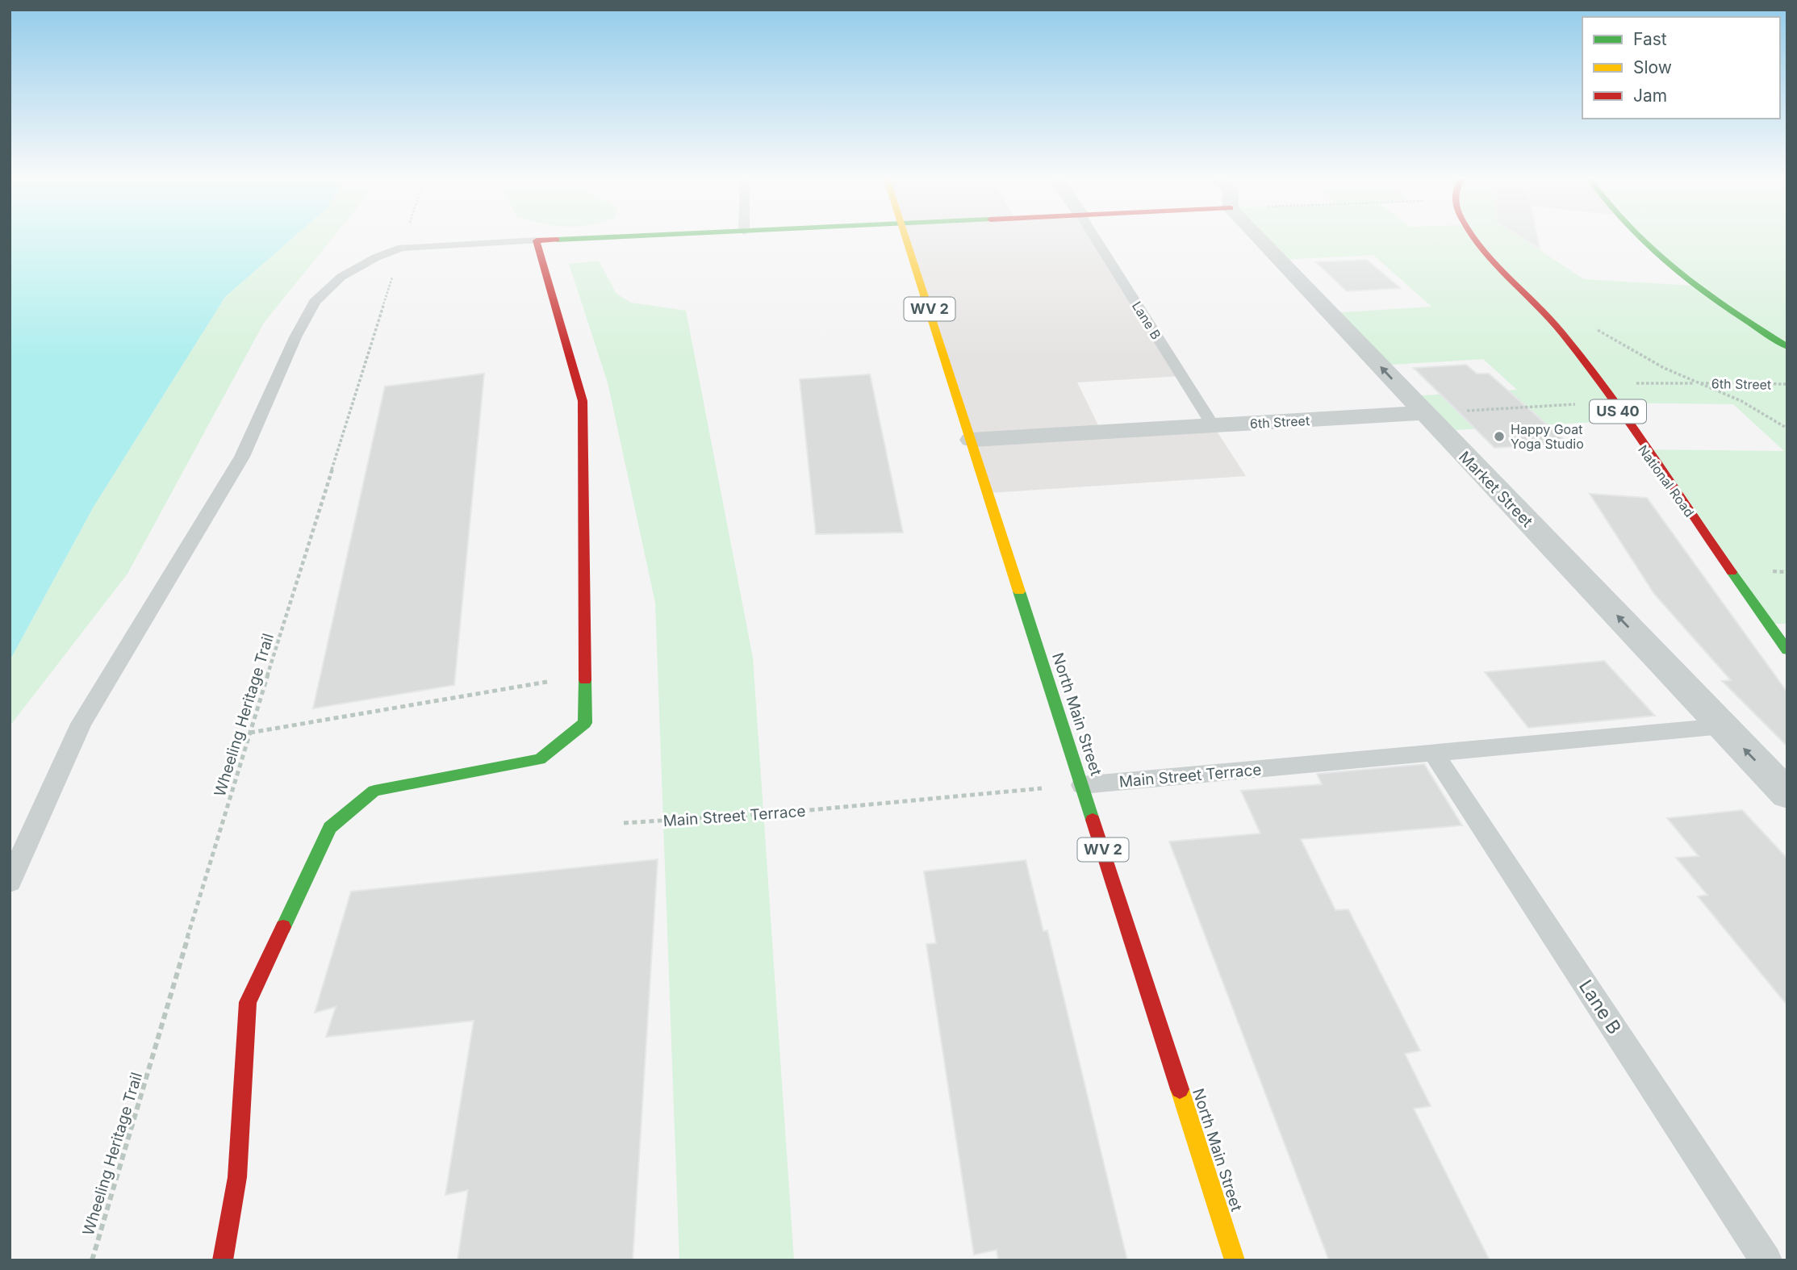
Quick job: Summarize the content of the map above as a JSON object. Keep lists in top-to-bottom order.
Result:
{
  "streets": {
    "street": [
      "WV 2",
      "6th Street",
      "US 40",
      "National Road",
      "Market Street",
      "North Main Street"
    ],
    "lane": ["Lane B", "Main Street Terrace"],
    "path": ["Wheeling Heritage Trail"]
  },
  "crossings": [
    ["Lane B", "6th Street"],
    ["Lane B", "Main Street Terrace"],
    ["6th Street", "Market Street"],
    ["6th Street", "North Main Street"],
    ["Market Street", "Main Street Terrace"],
    ["North Main Street", "Main Street Terrace"]
  ],
  "one_way": ["Market Street"],
  "places": ["Happy Goat Yoga Studio"],
  "legend": ["Fast", "Slow", "Jam"]
}
